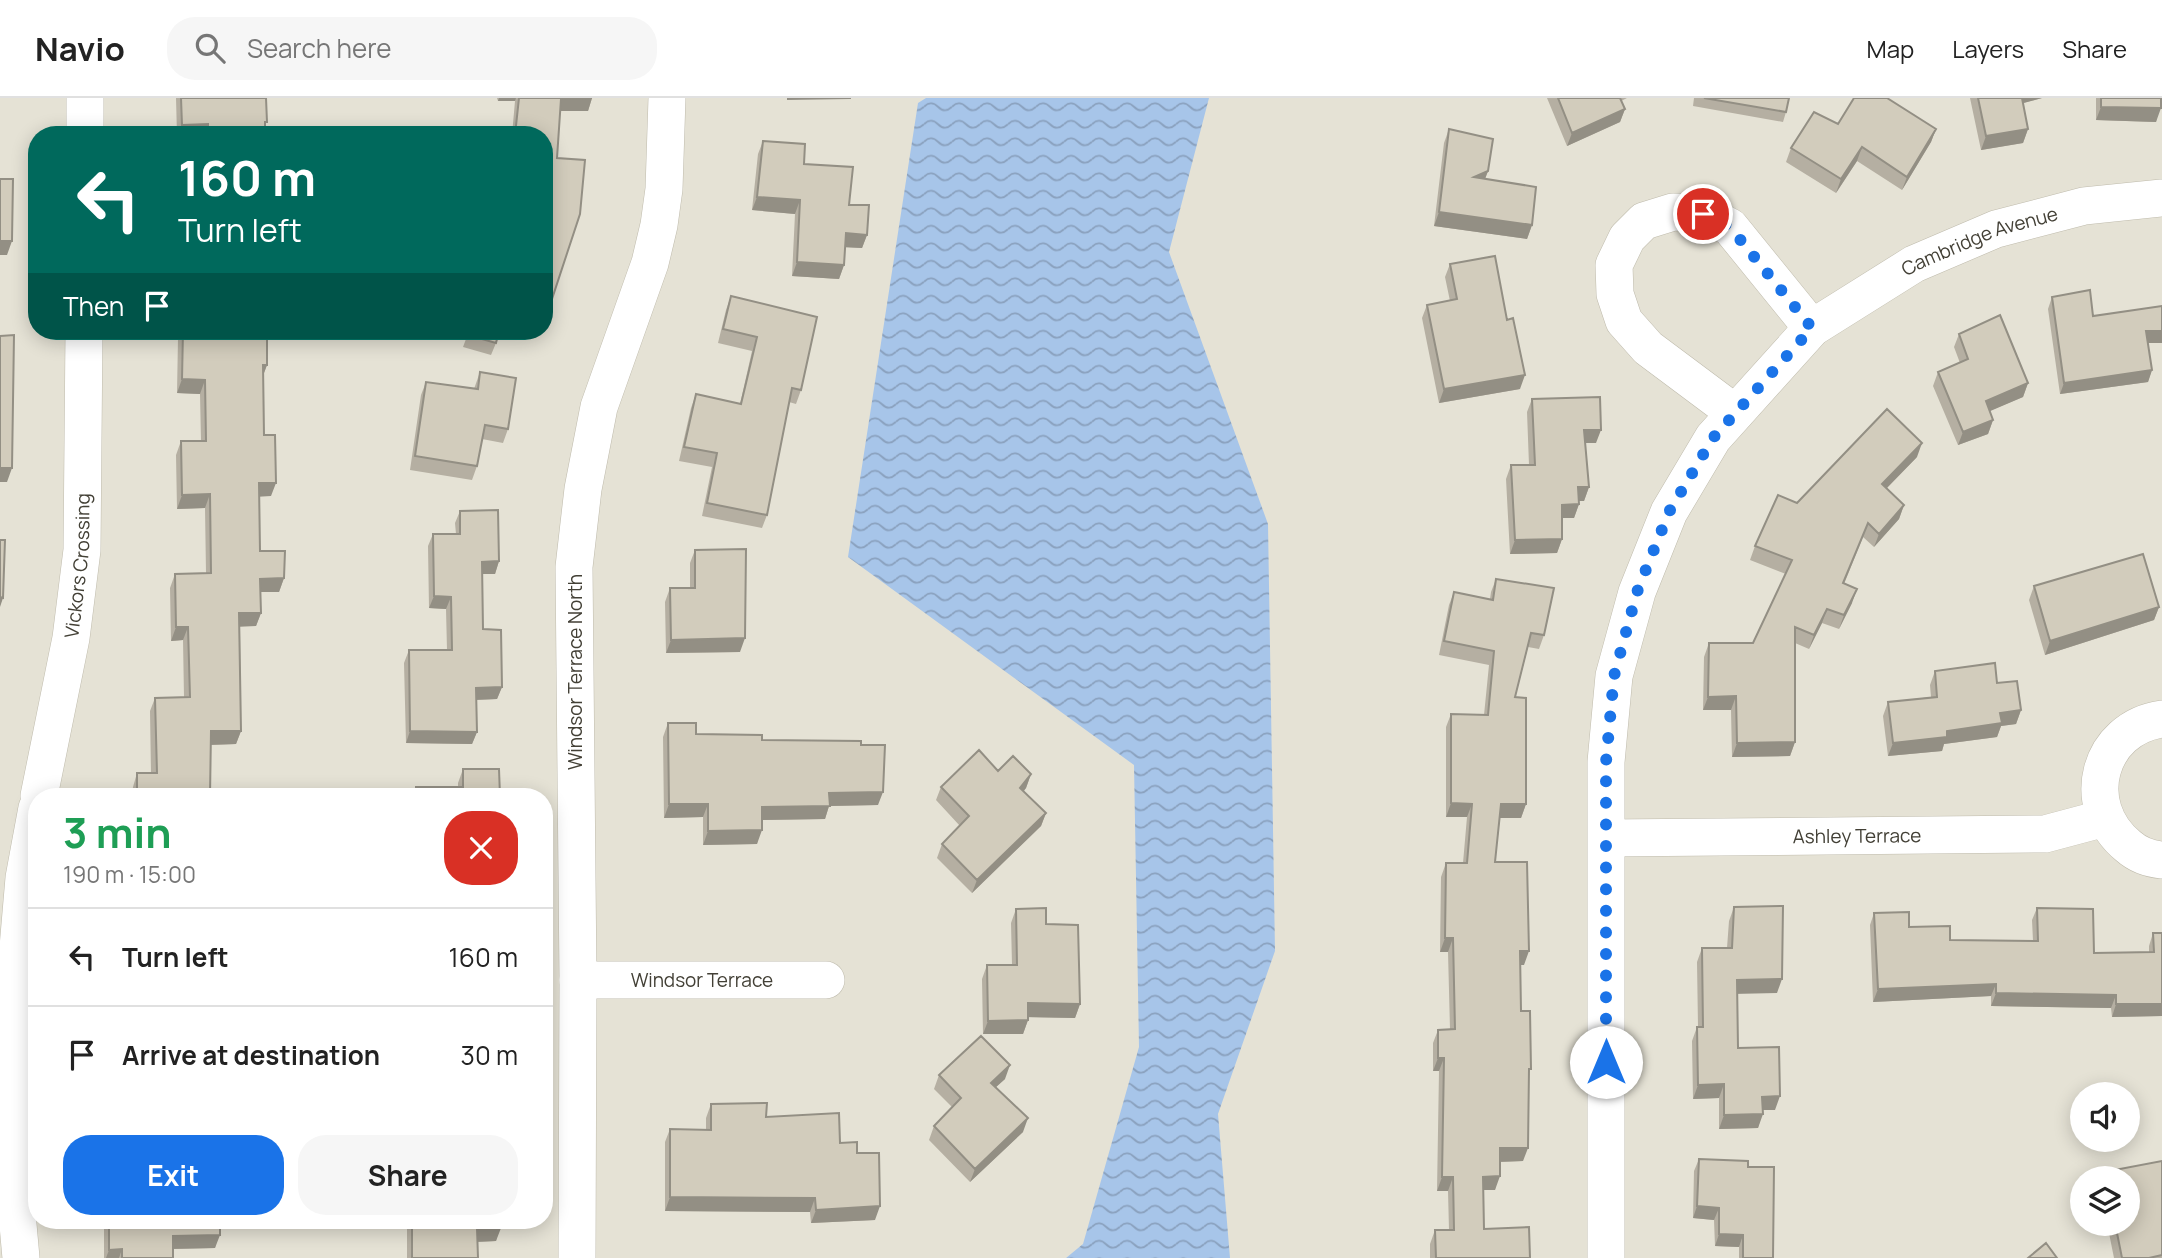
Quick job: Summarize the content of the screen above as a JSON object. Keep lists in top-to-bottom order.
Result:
{
  "streets": {
    "street": [
      "Cambridge Avenue",
      "Vickors Crossing",
      "Windsor Terrace North",
      "Ashley Terrace",
      "Windsor Terrace"
    ]
  },
  "crossings": [
    ["Windsor Terrace North", "Windsor Terrace"]
  ],
  "page": {
    "header": "Navio",
    "search": "Search here",
    "nav": ["Map", "Layers", "Share"],
    "turn": ["160 m", "Turn left"],
    "then": "Then",
    "heading": ["3 min", "190 m · 15:00"],
    "list": [
      {
        "name": "Turn left",
        "value": "160 m"
      },
      {
        "name": "Arrive at destination",
        "value": "30 m"
      }
    ],
    "buttons": ["Exit", "Share"]
  }
}
